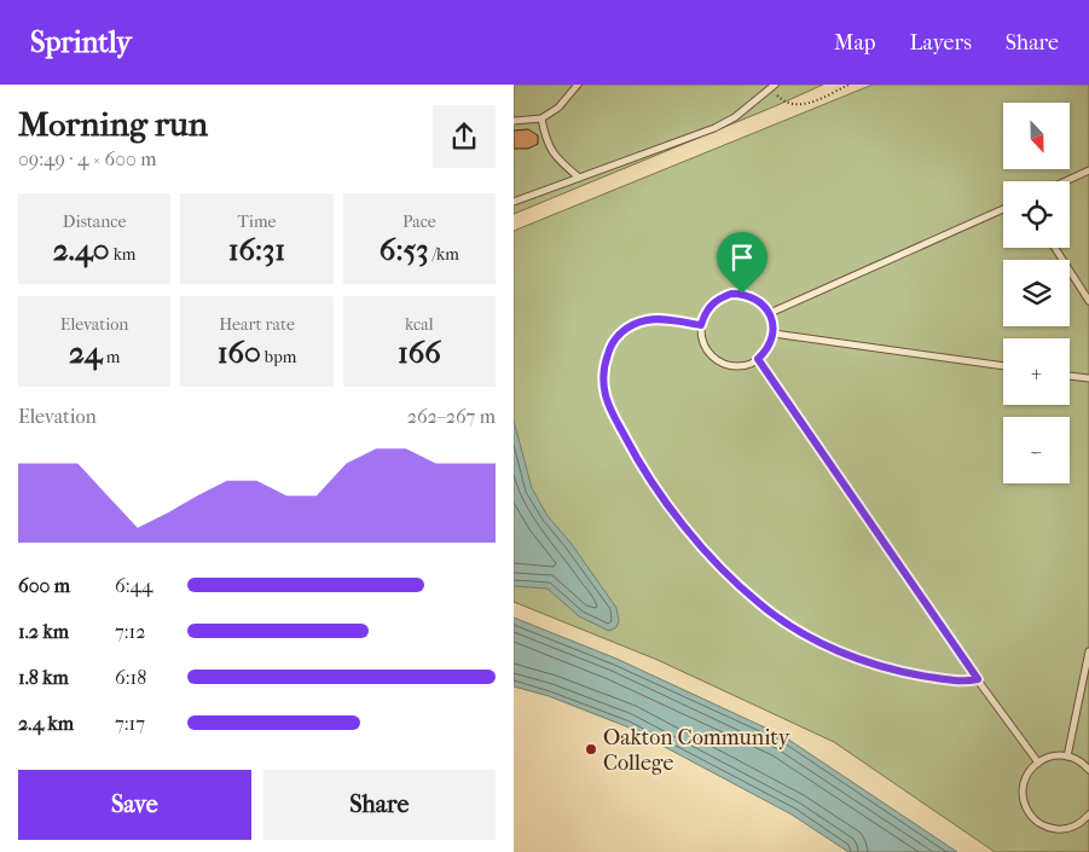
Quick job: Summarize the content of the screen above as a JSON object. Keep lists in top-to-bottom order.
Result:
{
  "places": ["Oakton Community College"],
  "north": "bottom",
  "page": {
    "header": "Sprintly",
    "nav": ["Map", "Layers", "Share"],
    "heading": ["Morning run", "09:49 · 4 × 600 m"],
    "map_buttons": ["+", "−"],
    "stats": [
      ["Distance", "2.40 km"],
      ["Time", "16:31"],
      ["Pace", "6:53 /km"],
      ["Elevation", "24 m"],
      ["Heart rate", "160 bpm"],
      ["kcal", "166"]
    ],
    "chart": ["Elevation", "262–267 m"],
    "list": [
      {
        "name": "600 m",
        "note": "6:44"
      },
      {
        "name": "1.2 km",
        "note": "7:12"
      },
      {
        "name": "1.8 km",
        "note": "6:18"
      },
      {
        "name": "2.4 km",
        "note": "7:17"
      }
    ],
    "buttons": ["Save", "Share"]
  }
}
